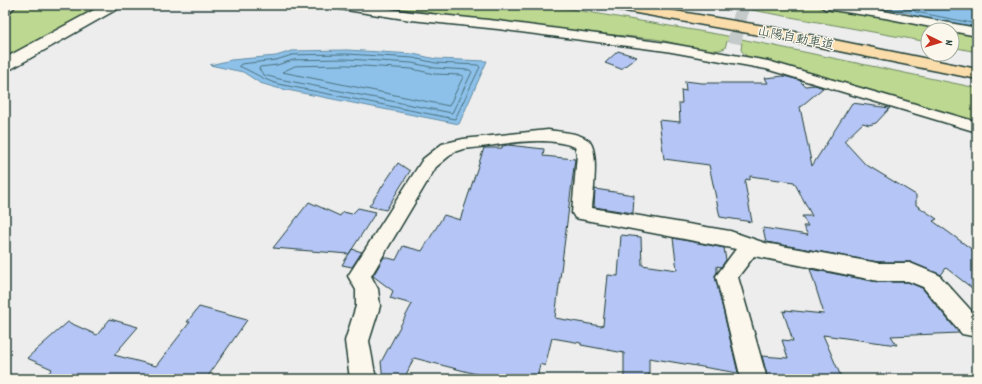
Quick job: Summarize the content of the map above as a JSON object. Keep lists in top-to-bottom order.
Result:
{
  "streets": {
    "highway": ["山陽自動車道"]
  },
  "north": "right"
}
